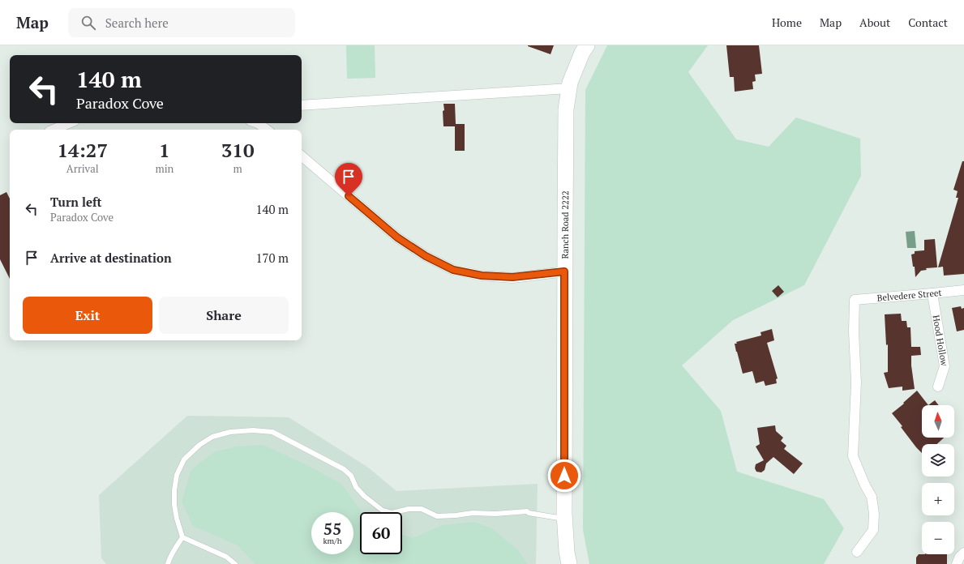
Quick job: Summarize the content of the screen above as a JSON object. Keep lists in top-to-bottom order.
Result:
{
  "streets": {
    "main road": ["Ranch Road 2222"],
    "street": ["Belvedere Street", "Hood Hollow"]
  },
  "crossings": [
    ["Belvedere Street", "Hood Hollow"]
  ],
  "north": "top",
  "page": {
    "header": "Map",
    "search": "Search here",
    "nav": [
      "Home",
      "Map",
      "About",
      "Contact"
    ],
    "turn": ["140 m", "Paradox Cove"],
    "eta": [
      "14:27",
      "Arrival",
      "1",
      "min",
      "310",
      "m"
    ],
    "list": [
      {
        "name": "Turn left",
        "note": "Paradox Cove",
        "value": "140 m"
      },
      {
        "name": "Arrive at destination",
        "value": "170 m"
      }
    ],
    "buttons": ["Exit", "Share"],
    "map_buttons": ["+", "−"],
    "speed": "55 km/h",
    "limit": "60"
  }
}
